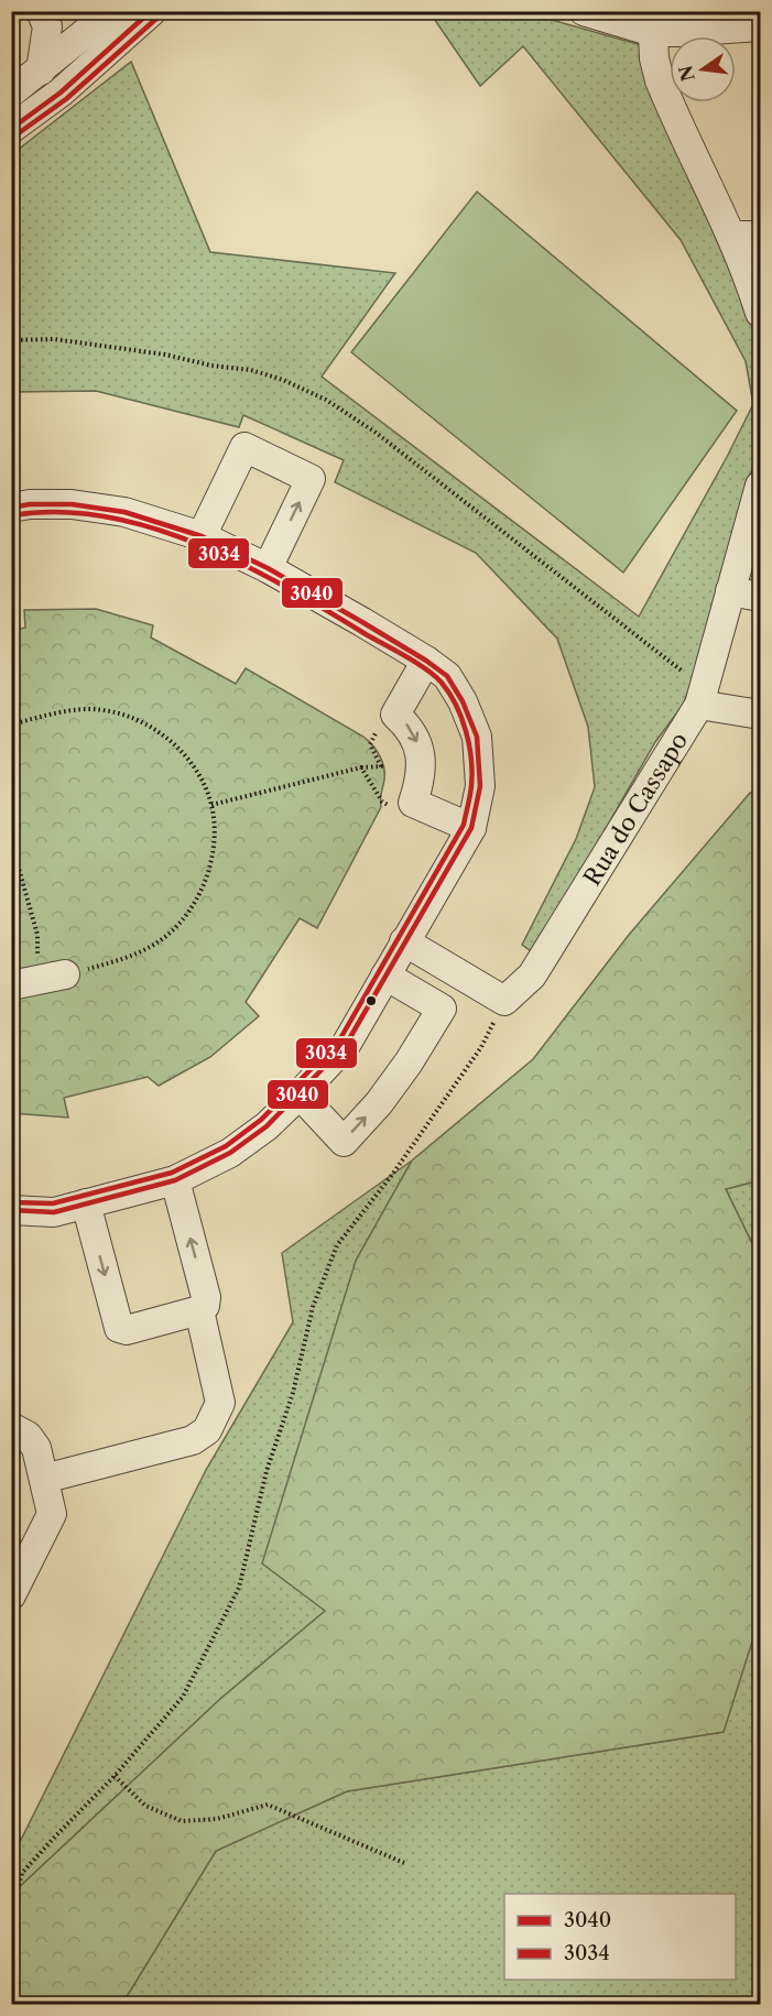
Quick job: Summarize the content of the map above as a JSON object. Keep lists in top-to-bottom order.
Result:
{
  "streets": {
    "street": ["Rua do Cassapo"]
  },
  "lines": ["transit line 3040", "transit line 3034"],
  "legend": ["3040", "3034"],
  "north": "left"
}
